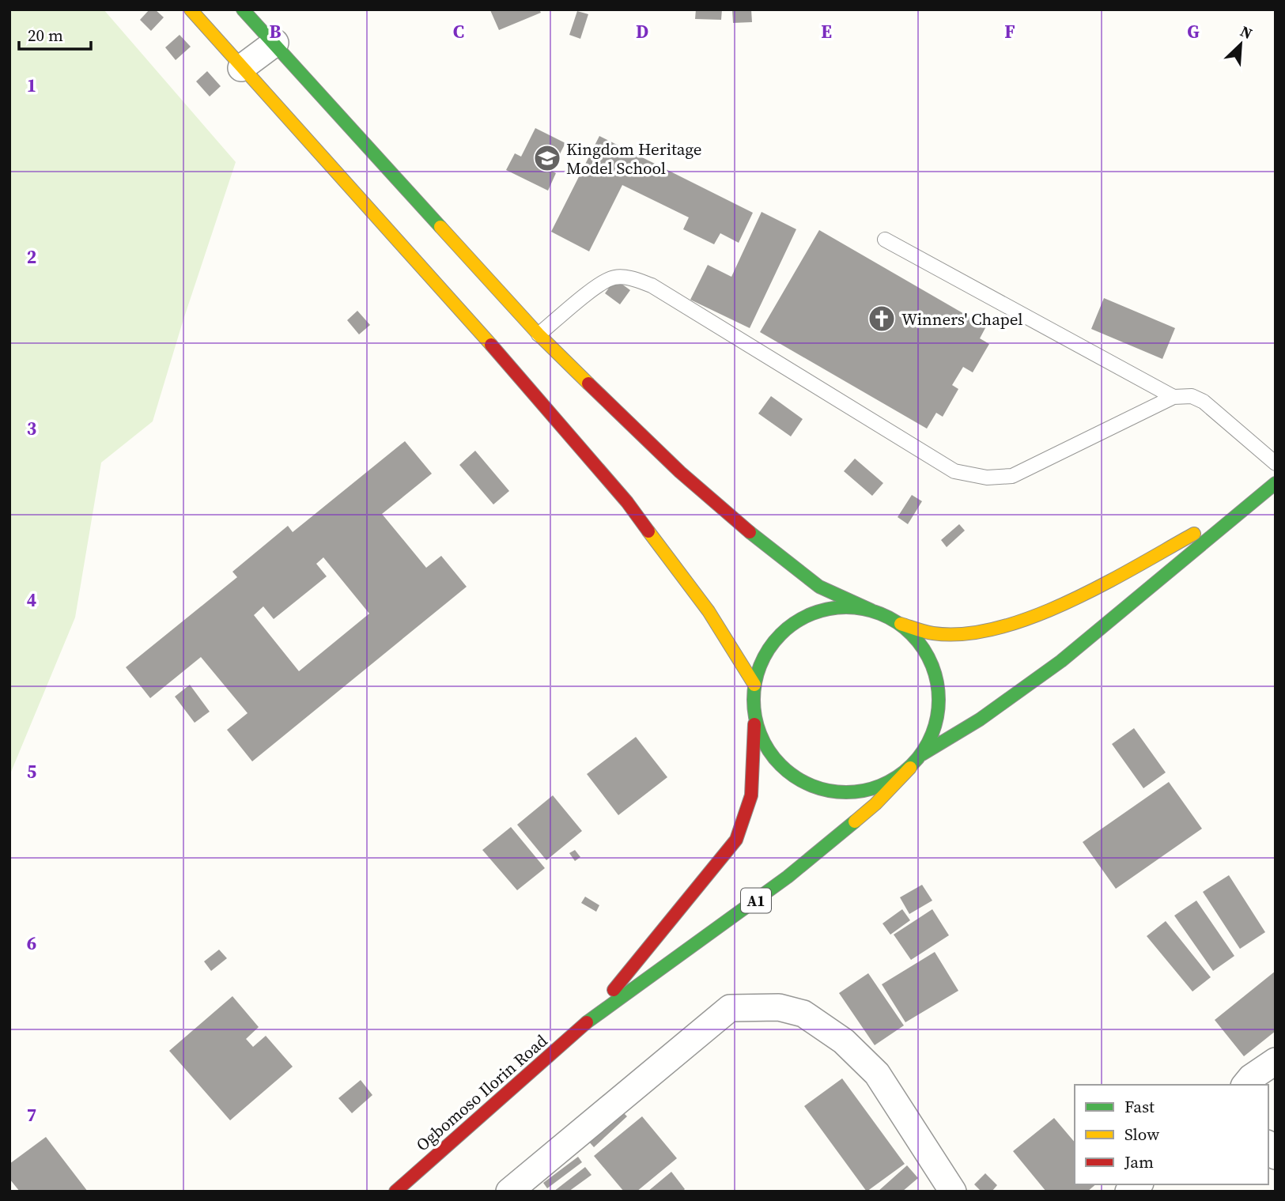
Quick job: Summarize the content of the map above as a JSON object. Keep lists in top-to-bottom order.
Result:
{
  "streets": {
    "main road": ["A1", "Ogbomoso Ilorin Road"]
  },
  "crossings": [
    ["A1", "Ogbomoso Ilorin Road"]
  ],
  "places": {
    "school or university": ["Kingdom Heritage Model School"],
    "church": ["Winners' Chapel"]
  },
  "legend": ["Fast", "Slow", "Jam"],
  "scale_bar": "20 m",
  "north": "top right",
  "grid": {
    "columns": [
      "B",
      "C",
      "D",
      "E",
      "F",
      "G"
    ],
    "rows": [
      "1",
      "2",
      "3",
      "4",
      "5",
      "6",
      "7"
    ]
  }
}
